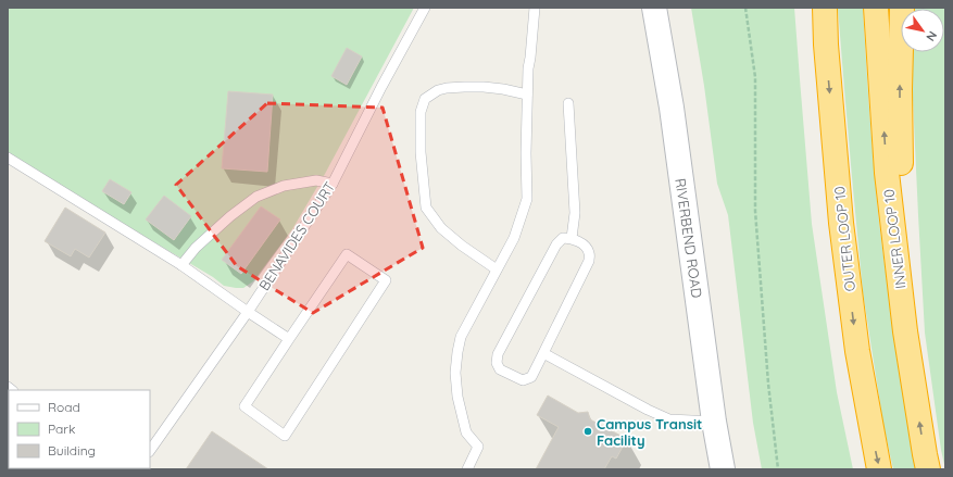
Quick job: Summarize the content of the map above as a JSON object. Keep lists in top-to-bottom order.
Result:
{
  "streets": {
    "highway": ["OUTER LOOP 10", "INNER LOOP 10"],
    "street": ["RIVERBEND ROAD"],
    "lane": ["BENAVIDES COURT"]
  },
  "places": ["Campus Transit Facility"],
  "legend": ["Road", "Park", "Building"],
  "north": "bottom right"
}
